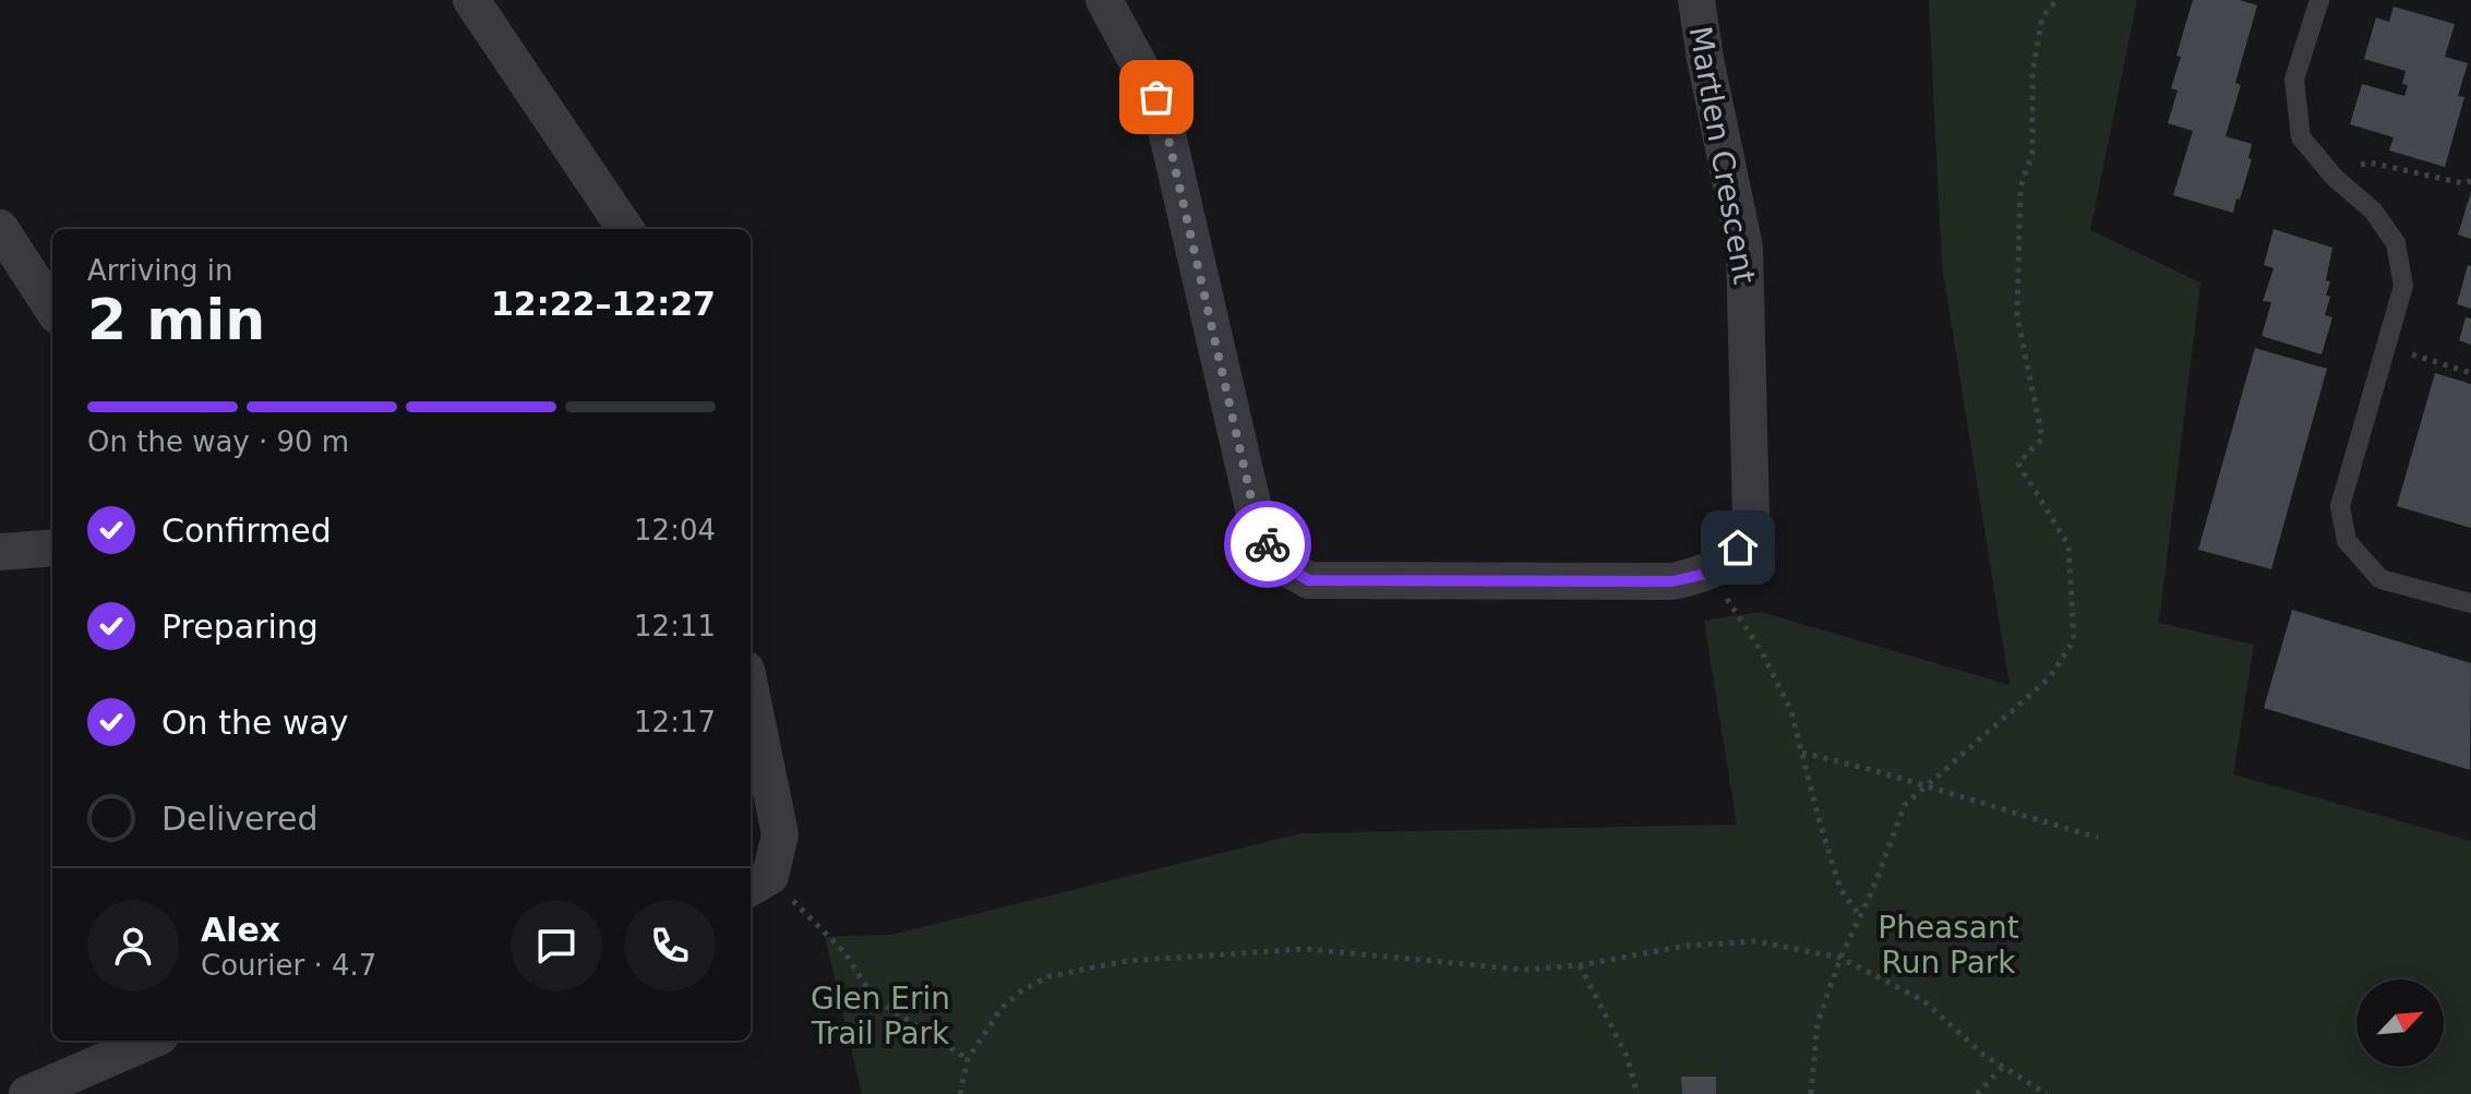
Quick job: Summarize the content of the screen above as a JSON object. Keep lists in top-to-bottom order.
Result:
{
  "streets": {
    "street": ["Martlen Crescent"]
  },
  "parks": ["Pheasant Run Park", "Glen Erin Trail Park"],
  "north": "top right",
  "page": {
    "heading": ["2 min", "Arriving in", "12:22–12:27"],
    "panel": ["Alex", "Courier · 4.7"],
    "bar": "On the way · 90 m",
    "list": [
      ["Confirmed", "12:04"],
      ["Preparing", "12:11"],
      ["On the way", "12:17"],
      "Delivered"
    ]
  }
}
